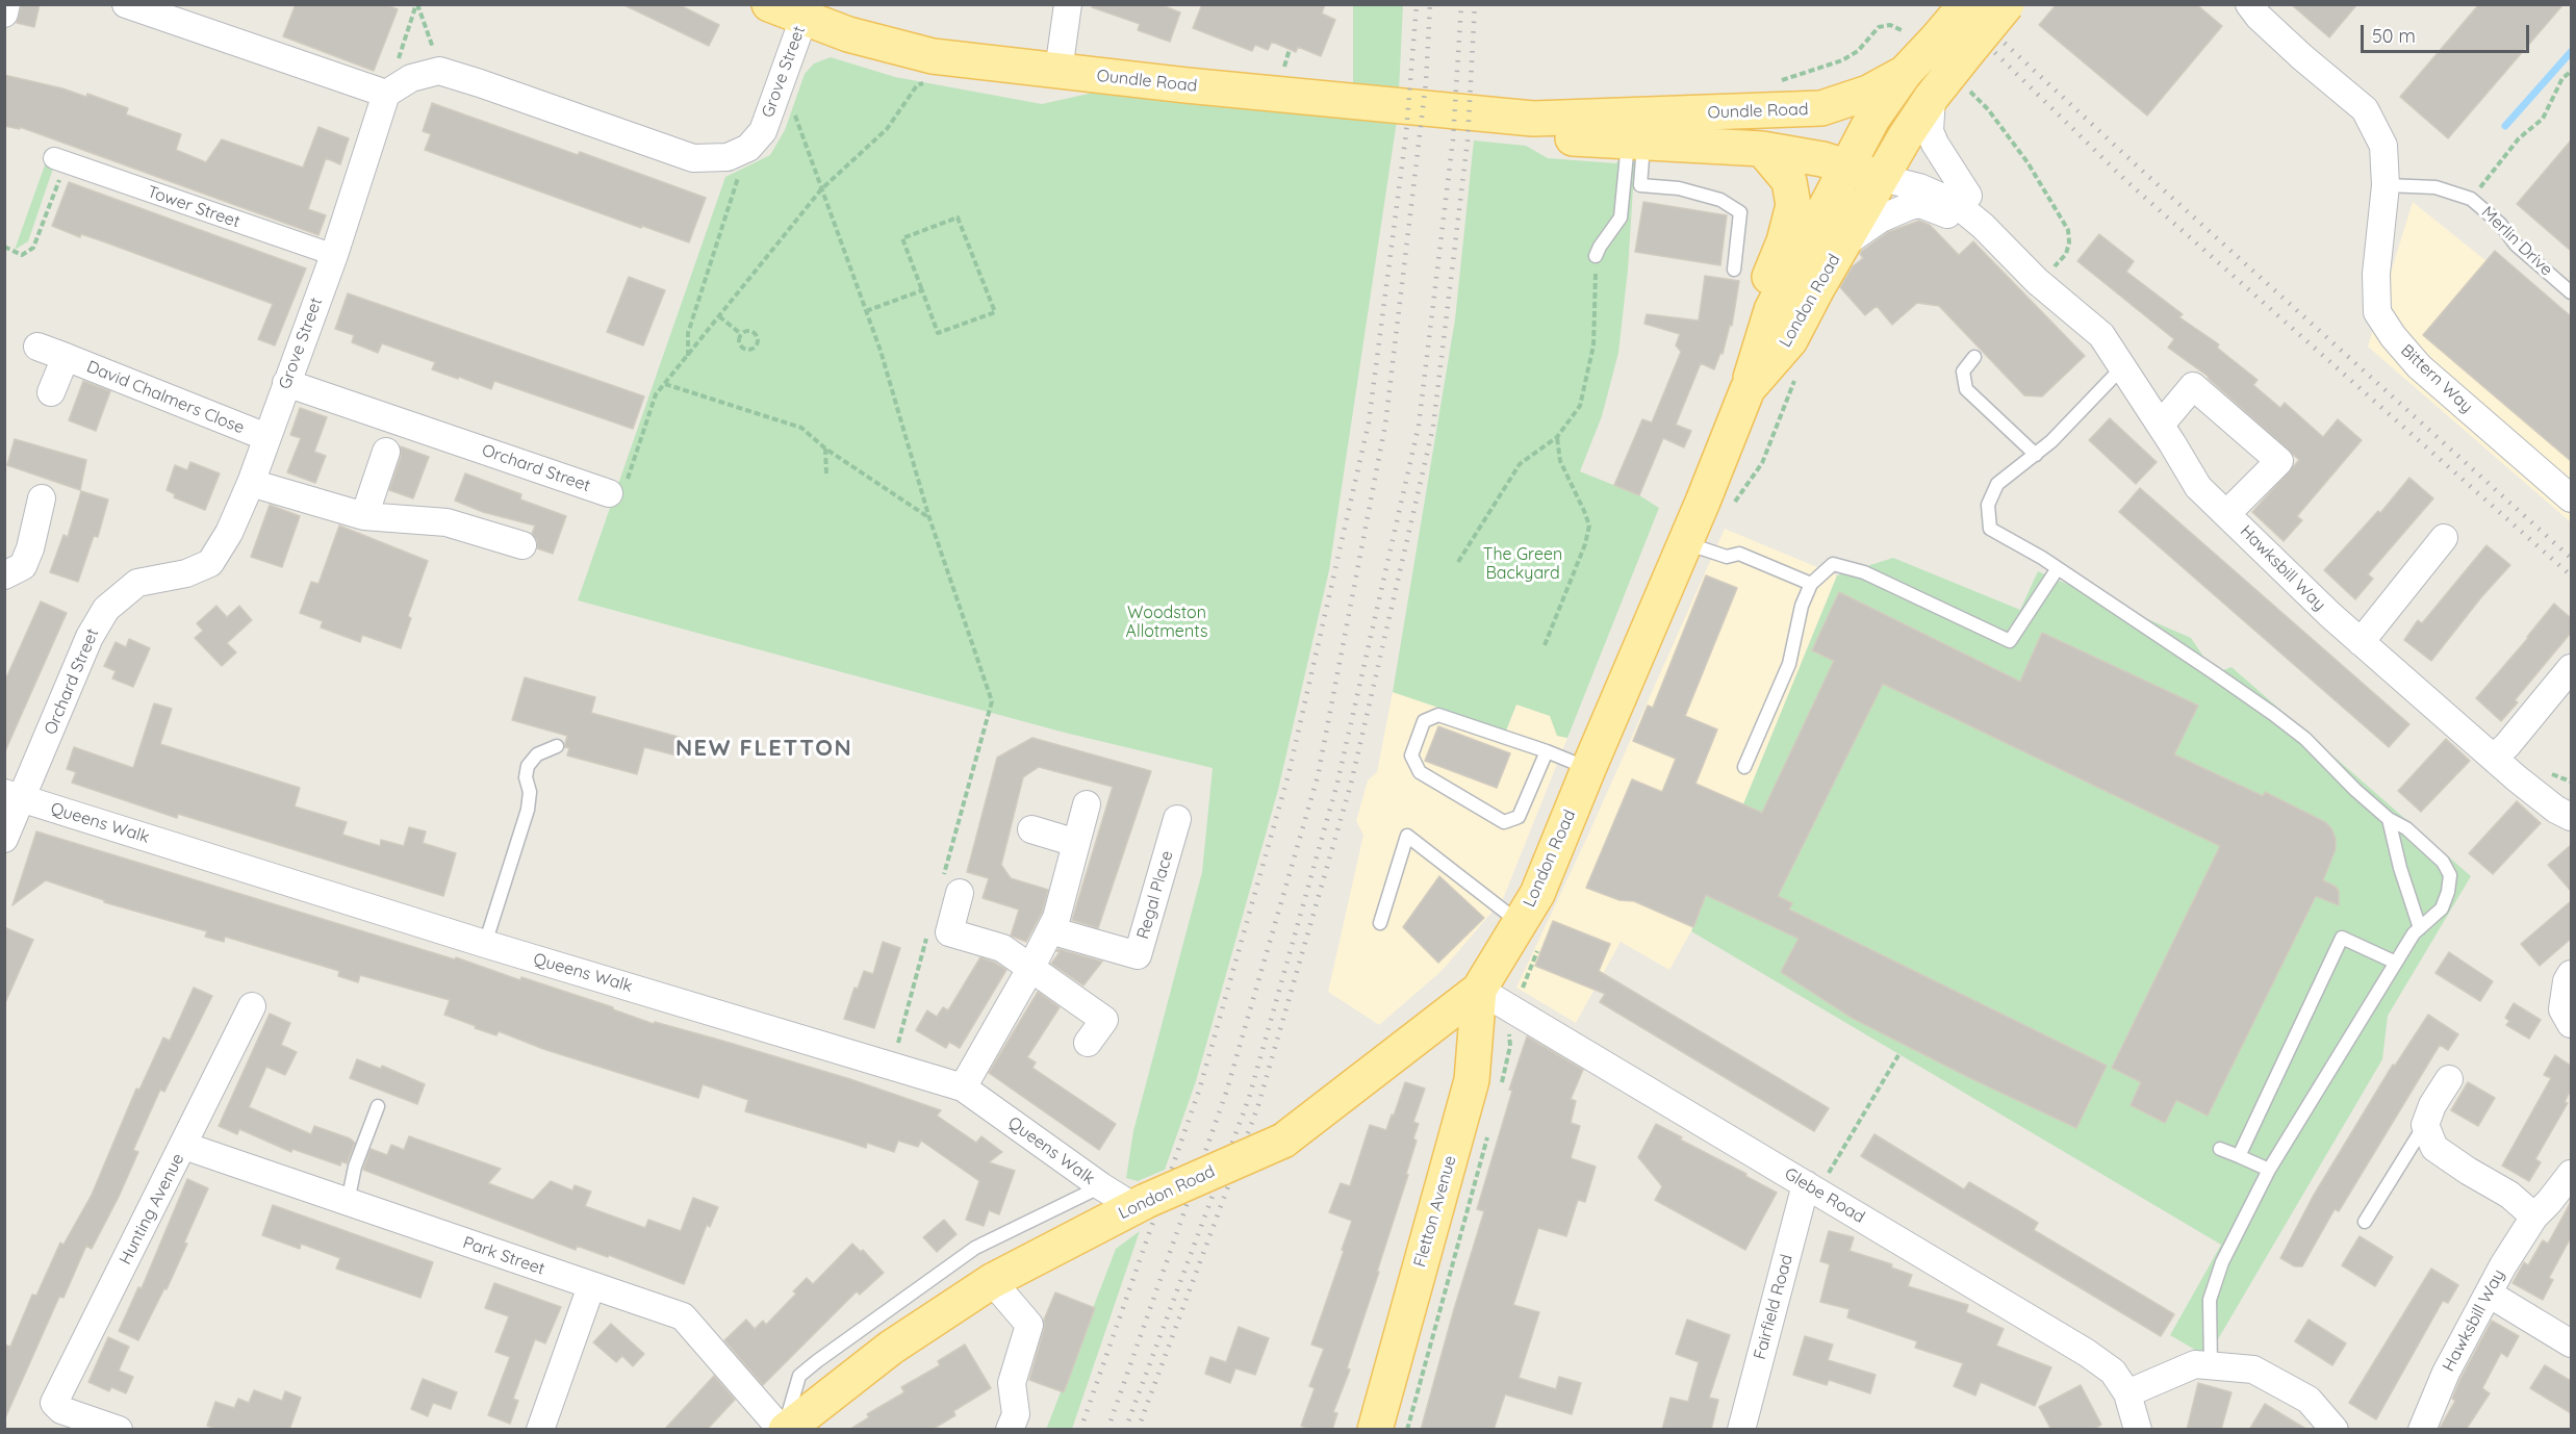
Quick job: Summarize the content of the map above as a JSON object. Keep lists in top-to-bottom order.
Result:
{
  "streets": {
    "main road": ["Oundle Road", "London Road", "Fletton Avenue"],
    "street": [
      "Grove Street",
      "Tower Street",
      "Bittern Way",
      "David Chalmers Close",
      "Orchard Street",
      "Hawksbill Way",
      "Queens Walk",
      "Regal Place",
      "Glebe Road",
      "Hunting Avenue",
      "Park Street",
      "Fairfield Road"
    ],
    "lane": ["Merlin Drive"]
  },
  "crossings": [
    ["Grove Street", "Oundle Road"],
    ["Grove Street", "Tower Street"],
    ["Grove Street", "David Chalmers Close"],
    ["Grove Street", "Orchard Street"],
    ["Oundle Road", "London Road"],
    ["Oundle Road", "Hawksbill Way"],
    ["Merlin Drive", "Bittern Way"],
    ["London Road", "Hawksbill Way"],
    ["London Road", "Queens Walk"],
    ["London Road", "Glebe Road"],
    ["London Road", "Fletton Avenue"],
    ["London Road", "Park Street"],
    ["Orchard Street", "Queens Walk"],
    ["Glebe Road", "Fletton Avenue"],
    ["Glebe Road", "Fairfield Road"],
    ["Hunting Avenue", "Park Street"]
  ],
  "districts": ["NEW FLETTON"],
  "parks": ["The Green Backyard", "Woodston Allotments"],
  "scale_bar": "50 m"
}
